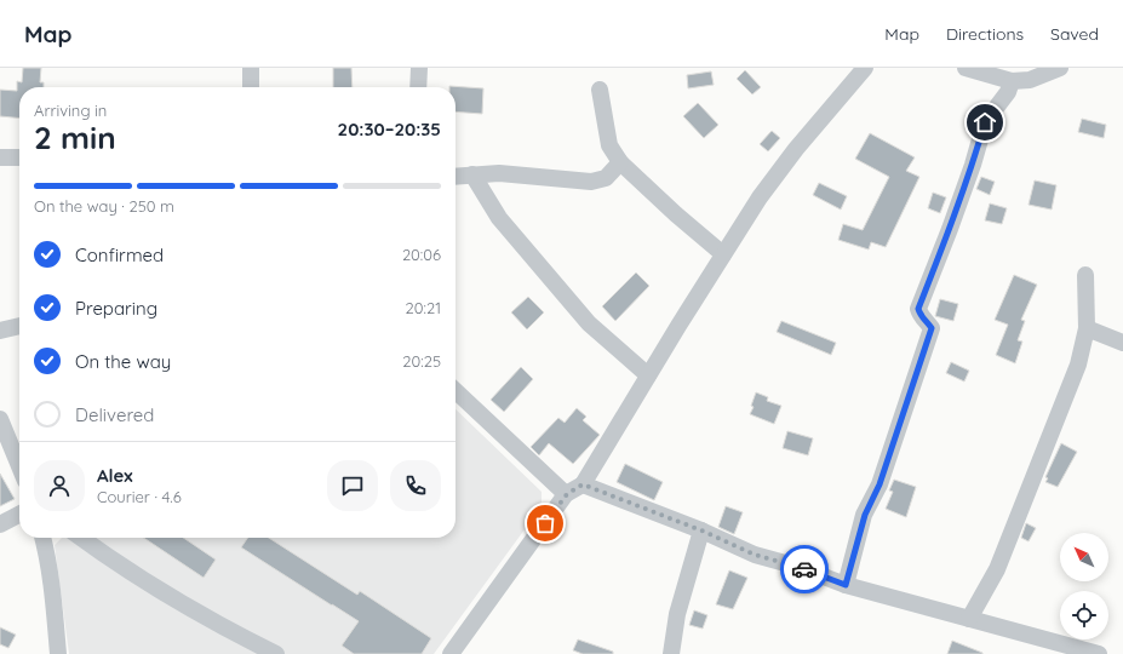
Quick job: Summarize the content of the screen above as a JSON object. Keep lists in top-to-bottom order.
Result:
{
  "north": "top left",
  "page": {
    "header": "Map",
    "nav": ["Map", "Directions", "Saved"],
    "heading": ["2 min", "Arriving in", "20:30–20:35"],
    "panel": ["Alex", "Courier · 4.6"],
    "bar": "On the way · 250 m",
    "list": [
      ["Confirmed", "20:06"],
      ["Preparing", "20:21"],
      ["On the way", "20:25"],
      "Delivered"
    ]
  }
}
